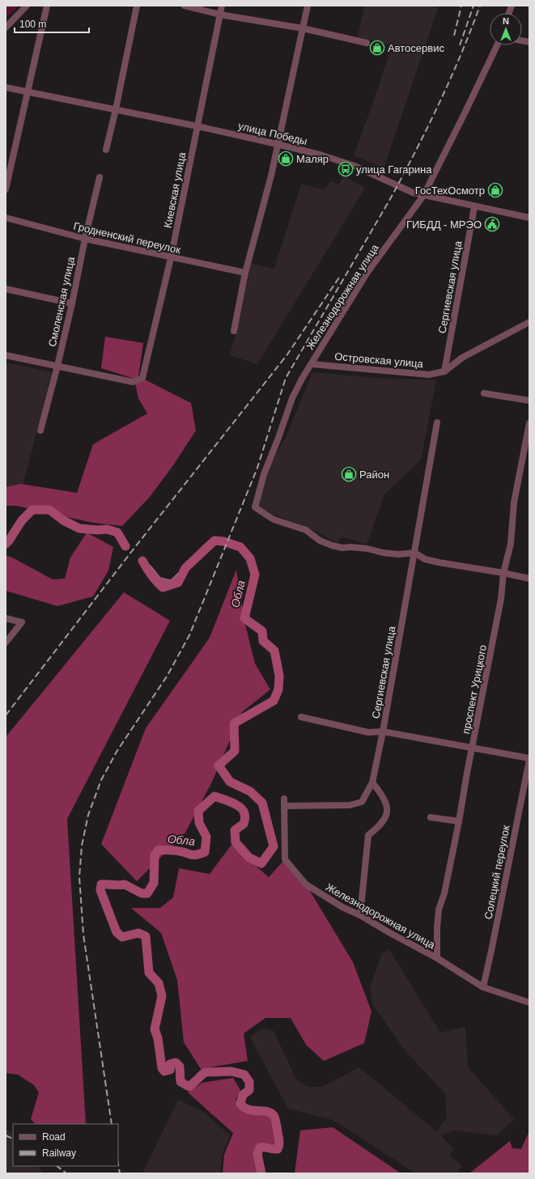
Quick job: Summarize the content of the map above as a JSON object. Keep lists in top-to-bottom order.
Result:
{
  "streets": {
    "street": [
      "улица Победы",
      "Киевская улица",
      "Гродненский переулок",
      "Сергиевская улица",
      "Железнодорожная улица",
      "Смоленская улица",
      "Островская улица",
      "проспект Урицкого",
      "Солецкий переулок"
    ]
  },
  "crossings": [
    ["улица Победы", "Киевская улица"],
    ["улица Победы", "Сергиевская улица"],
    ["улица Победы", "Железнодорожная улица"],
    ["Киевская улица", "Гродненский переулок"],
    ["Киевская улица", "Смоленская улица"],
    ["Гродненский переулок", "Смоленская улица"],
    ["Сергиевская улица", "Железнодорожная улица"],
    ["Сергиевская улица", "Островская улица"],
    ["Железнодорожная улица", "Островская улица"],
    ["Железнодорожная улица", "проспект Урицкого"],
    ["Железнодорожная улица", "Солецкий переулок"]
  ],
  "water": ["Обла"],
  "places": {
    "shop": [
      "Автосервис",
      "Маляр",
      "ГосТехОсмотр",
      "Район"
    ],
    "bus stop": ["улица Гагарина"],
    "public building": ["ГИБДД - МРЭО"]
  },
  "legend": ["Road", "Railway"],
  "scale_bar": "100 m",
  "north": "top"
}
